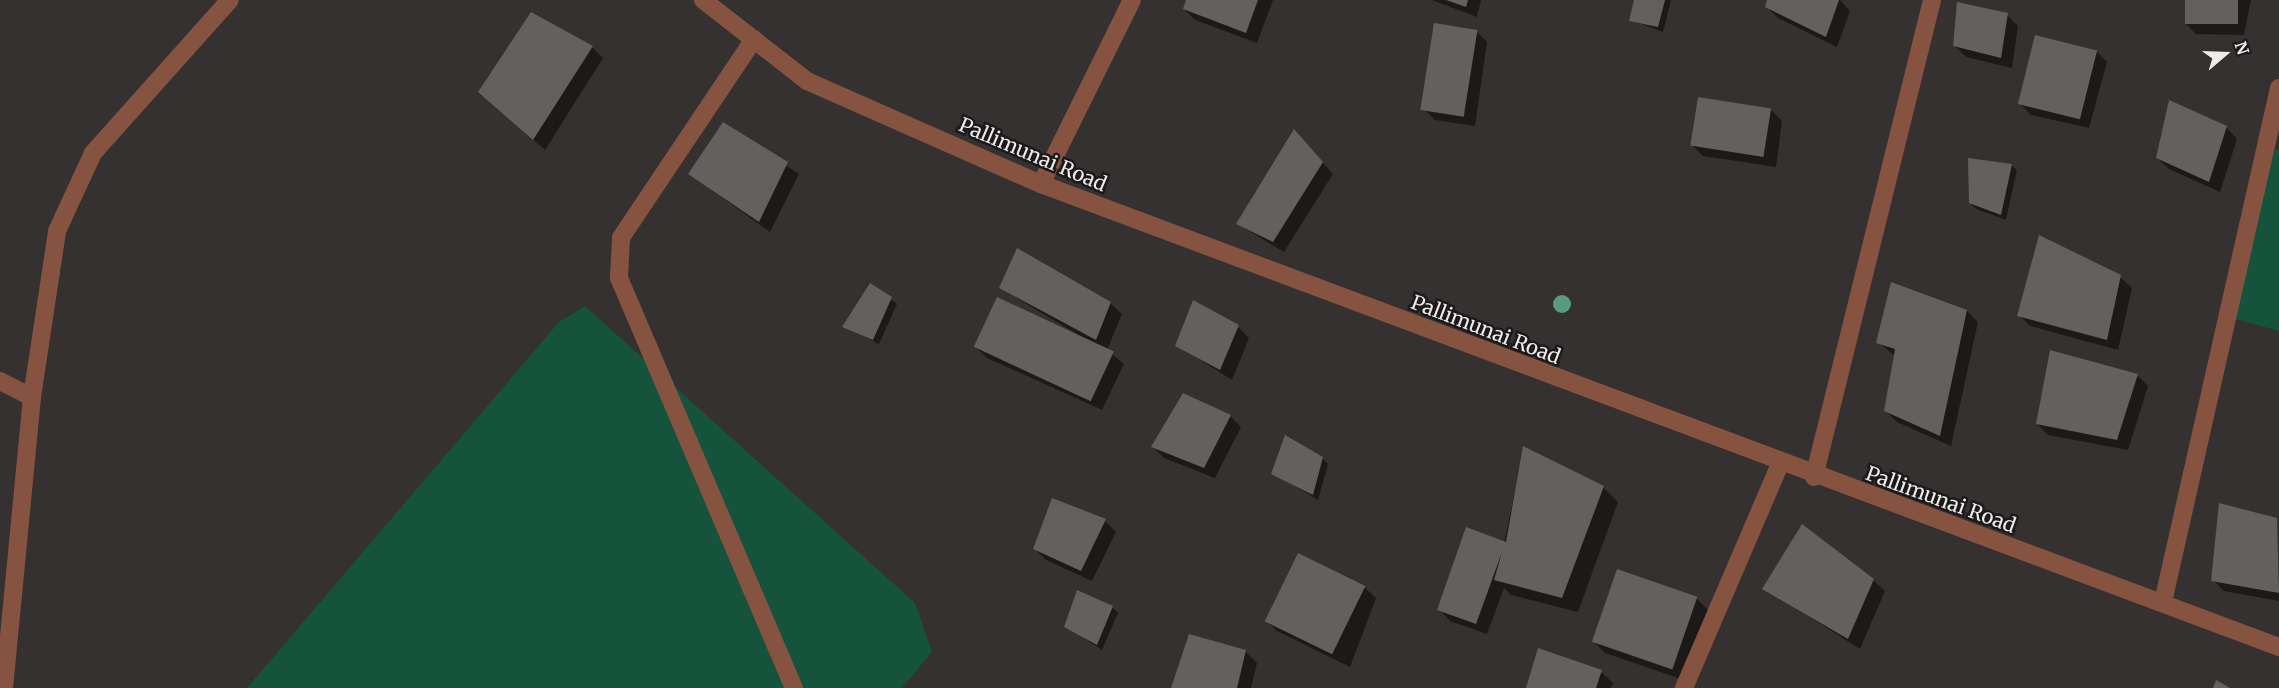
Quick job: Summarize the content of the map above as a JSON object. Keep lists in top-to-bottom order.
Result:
{
  "streets": {
    "street": ["Pallimunai Road"]
  },
  "north": "right"
}
